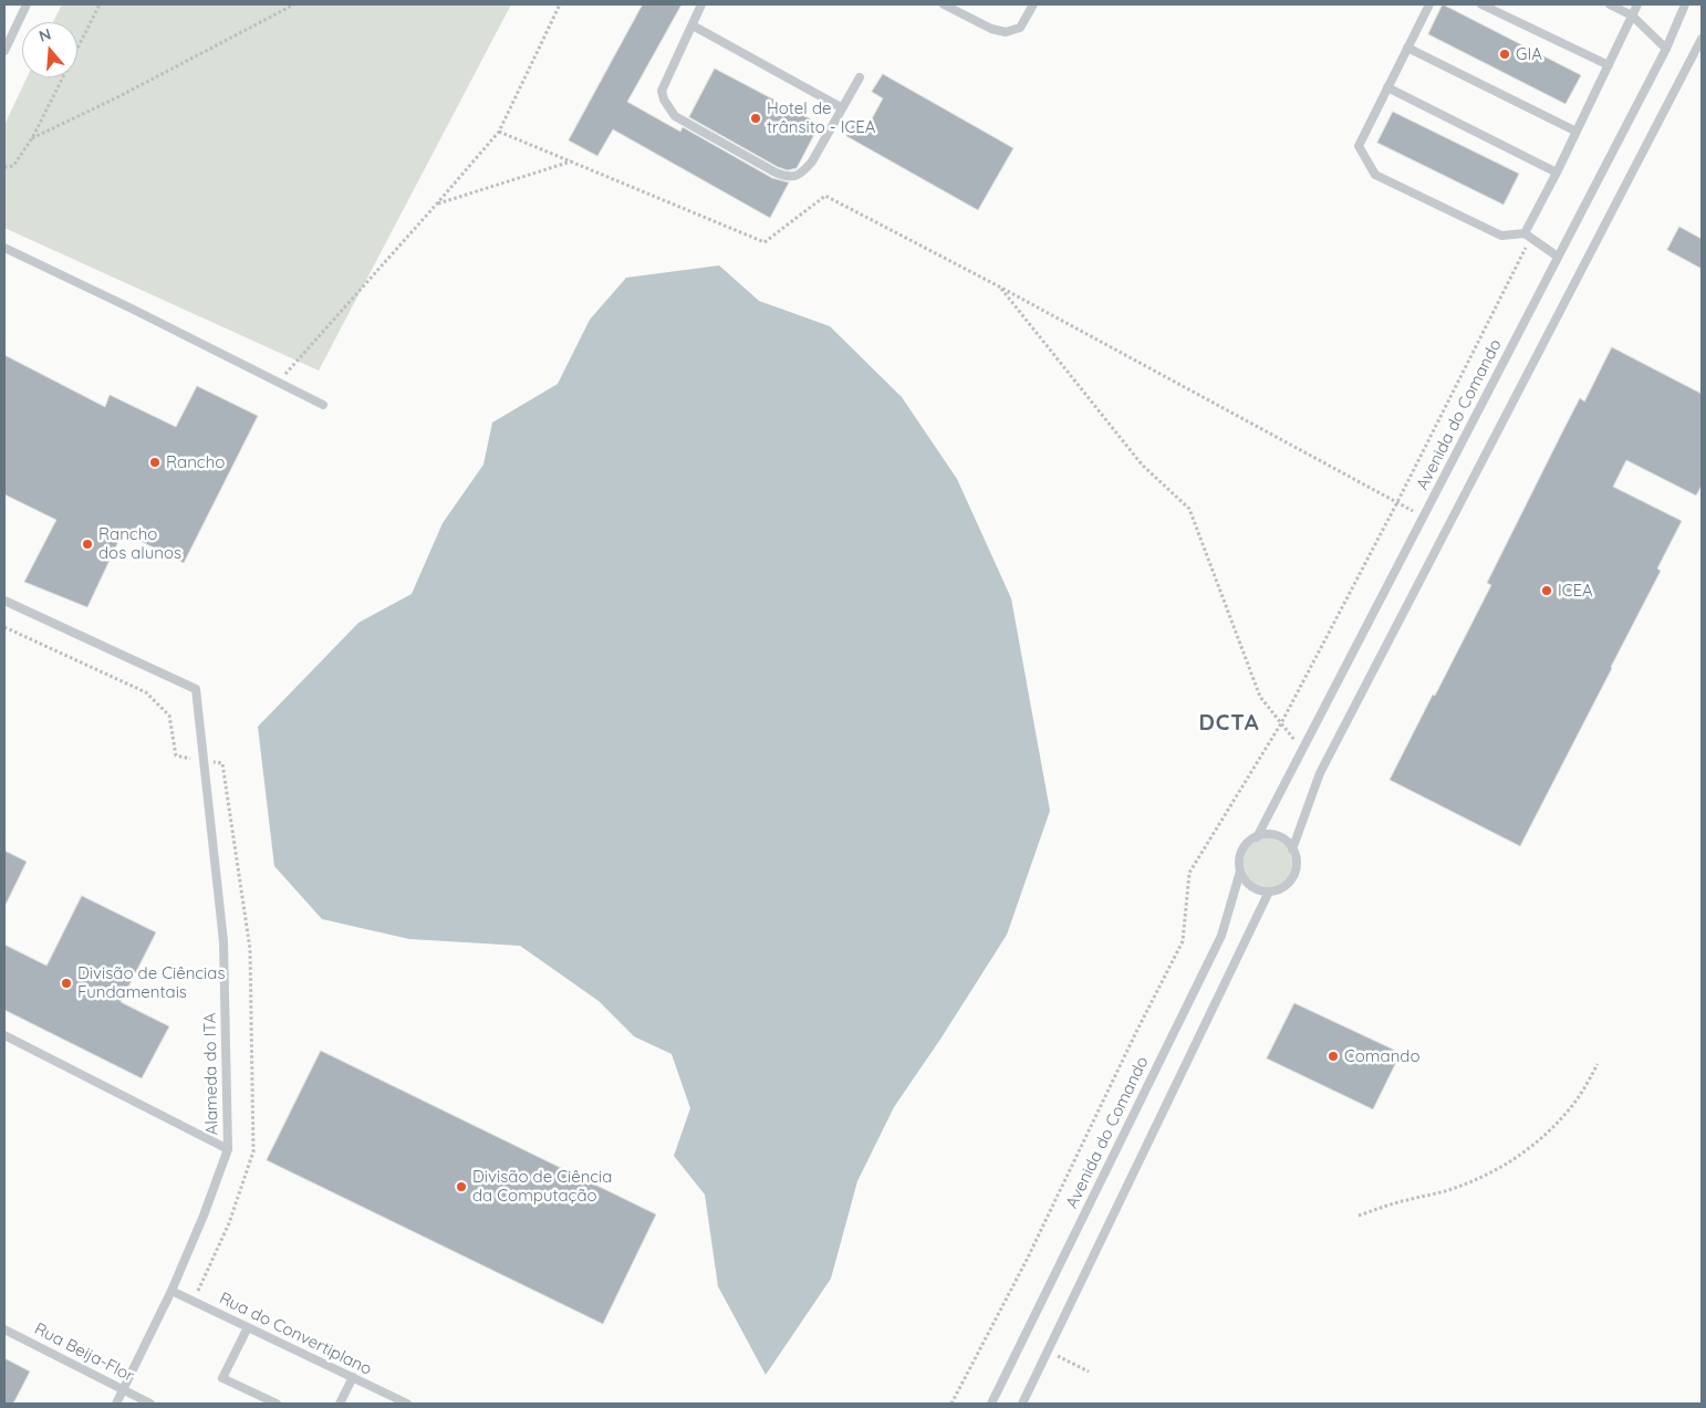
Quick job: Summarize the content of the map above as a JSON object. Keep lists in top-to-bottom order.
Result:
{
  "streets": {
    "lane": [
      "Avenida do Comando",
      "Alameda do ITA",
      "Rua do Convertiplano",
      "Rua Beija-Flor"
    ]
  },
  "crossings": [
    ["Alameda do ITA", "Rua do Convertiplano"],
    ["Alameda do ITA", "Rua Beija-Flor"]
  ],
  "districts": ["DCTA"],
  "places": [
    "GIA",
    "Hotel de trânsito - ICEA",
    "Rancho",
    "Rancho dos alunos",
    "ICEA",
    "Divisão de Ciências Fundamentais",
    "Comando",
    "Divisão de Ciência da Computação"
  ],
  "north": "top"
}
